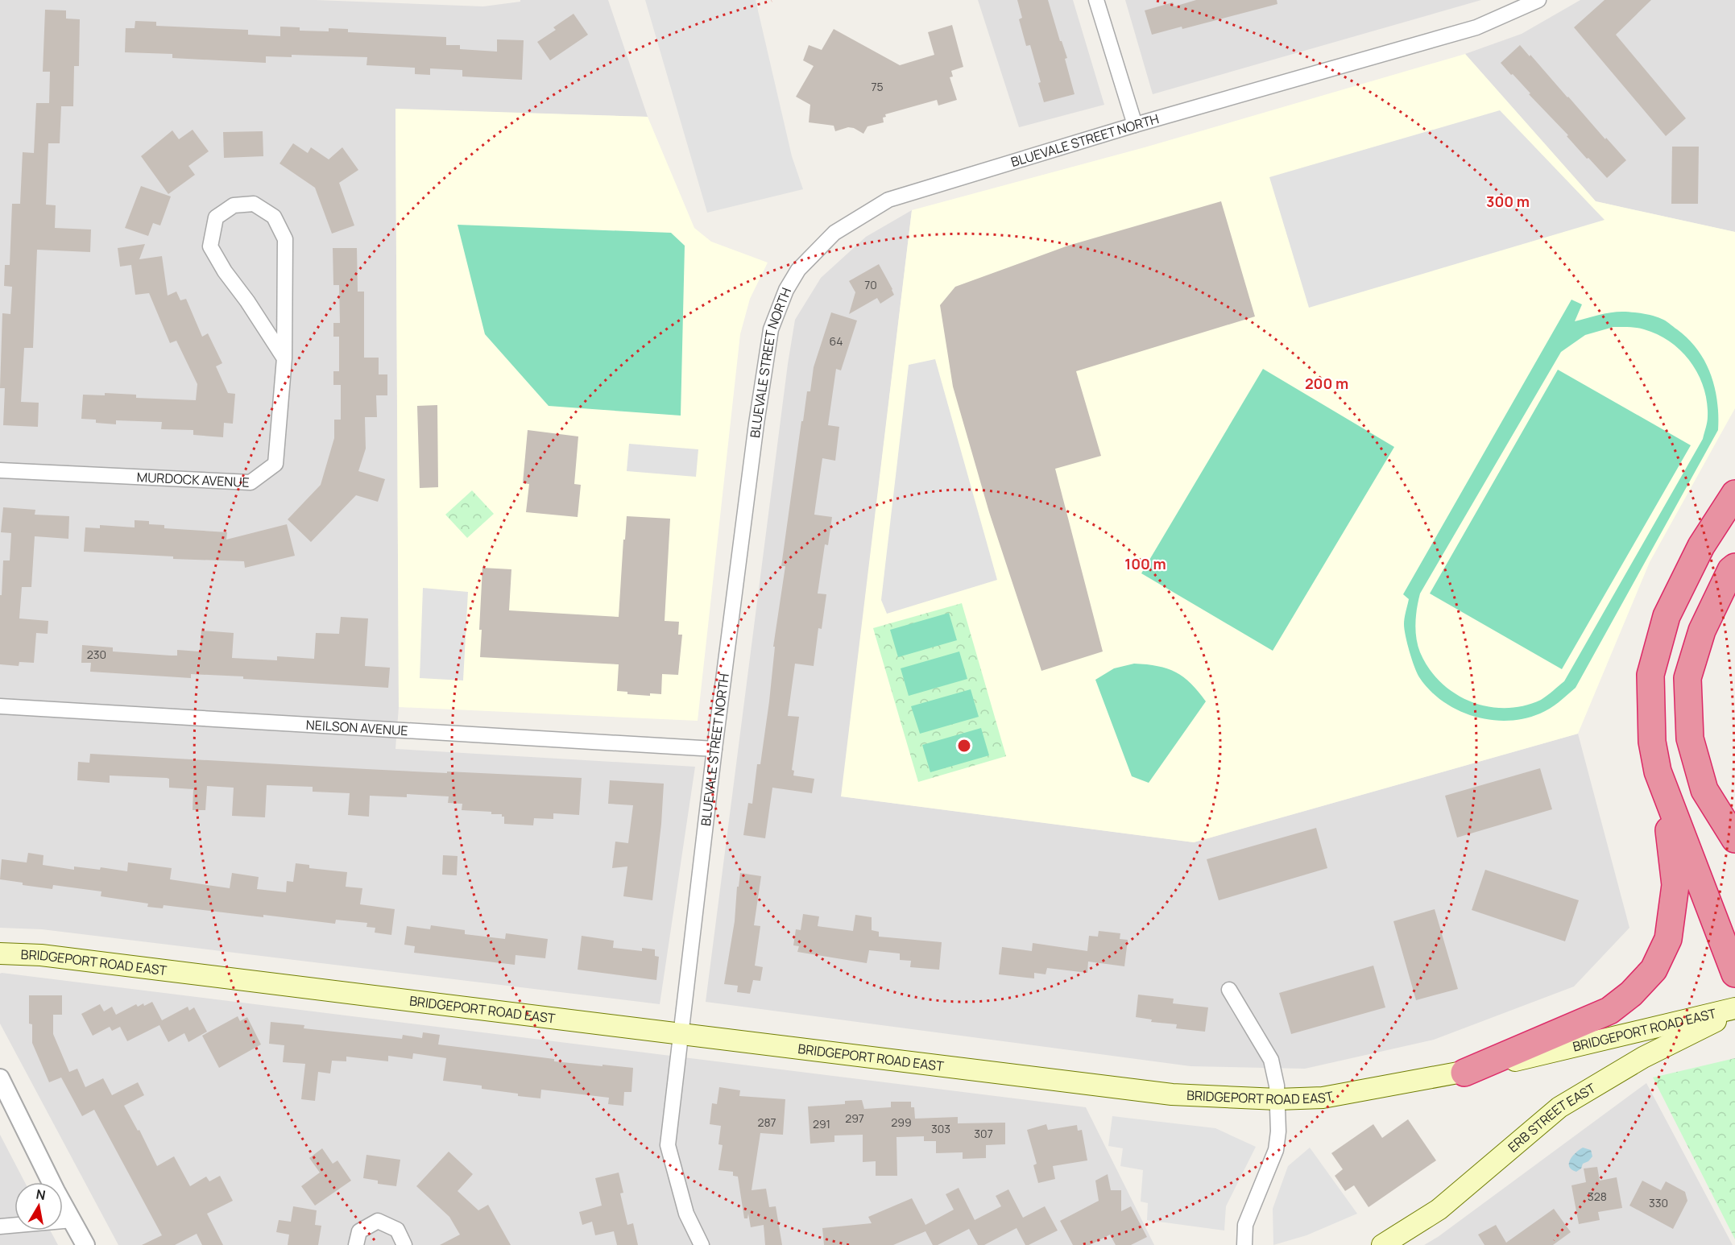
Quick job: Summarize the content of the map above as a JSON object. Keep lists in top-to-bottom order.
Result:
{
  "streets": {
    "main road": ["BRIDGEPORT ROAD EAST", "ERB STREET EAST"],
    "street": ["BLUEVALE STREET NORTH", "MURDOCK AVENUE", "NEILSON AVENUE"]
  },
  "crossings": [
    ["BLUEVALE STREET NORTH", "NEILSON AVENUE"],
    ["BLUEVALE STREET NORTH", "BRIDGEPORT ROAD EAST"],
    ["BRIDGEPORT ROAD EAST", "ERB STREET EAST"]
  ],
  "house_numbers": [
    "75",
    "70",
    "64",
    "230",
    "297",
    "287",
    "299",
    "291",
    "303",
    "307",
    "328",
    "330"
  ],
  "north": "top",
  "rings": ["300 m", "200 m", "100 m"]
}
